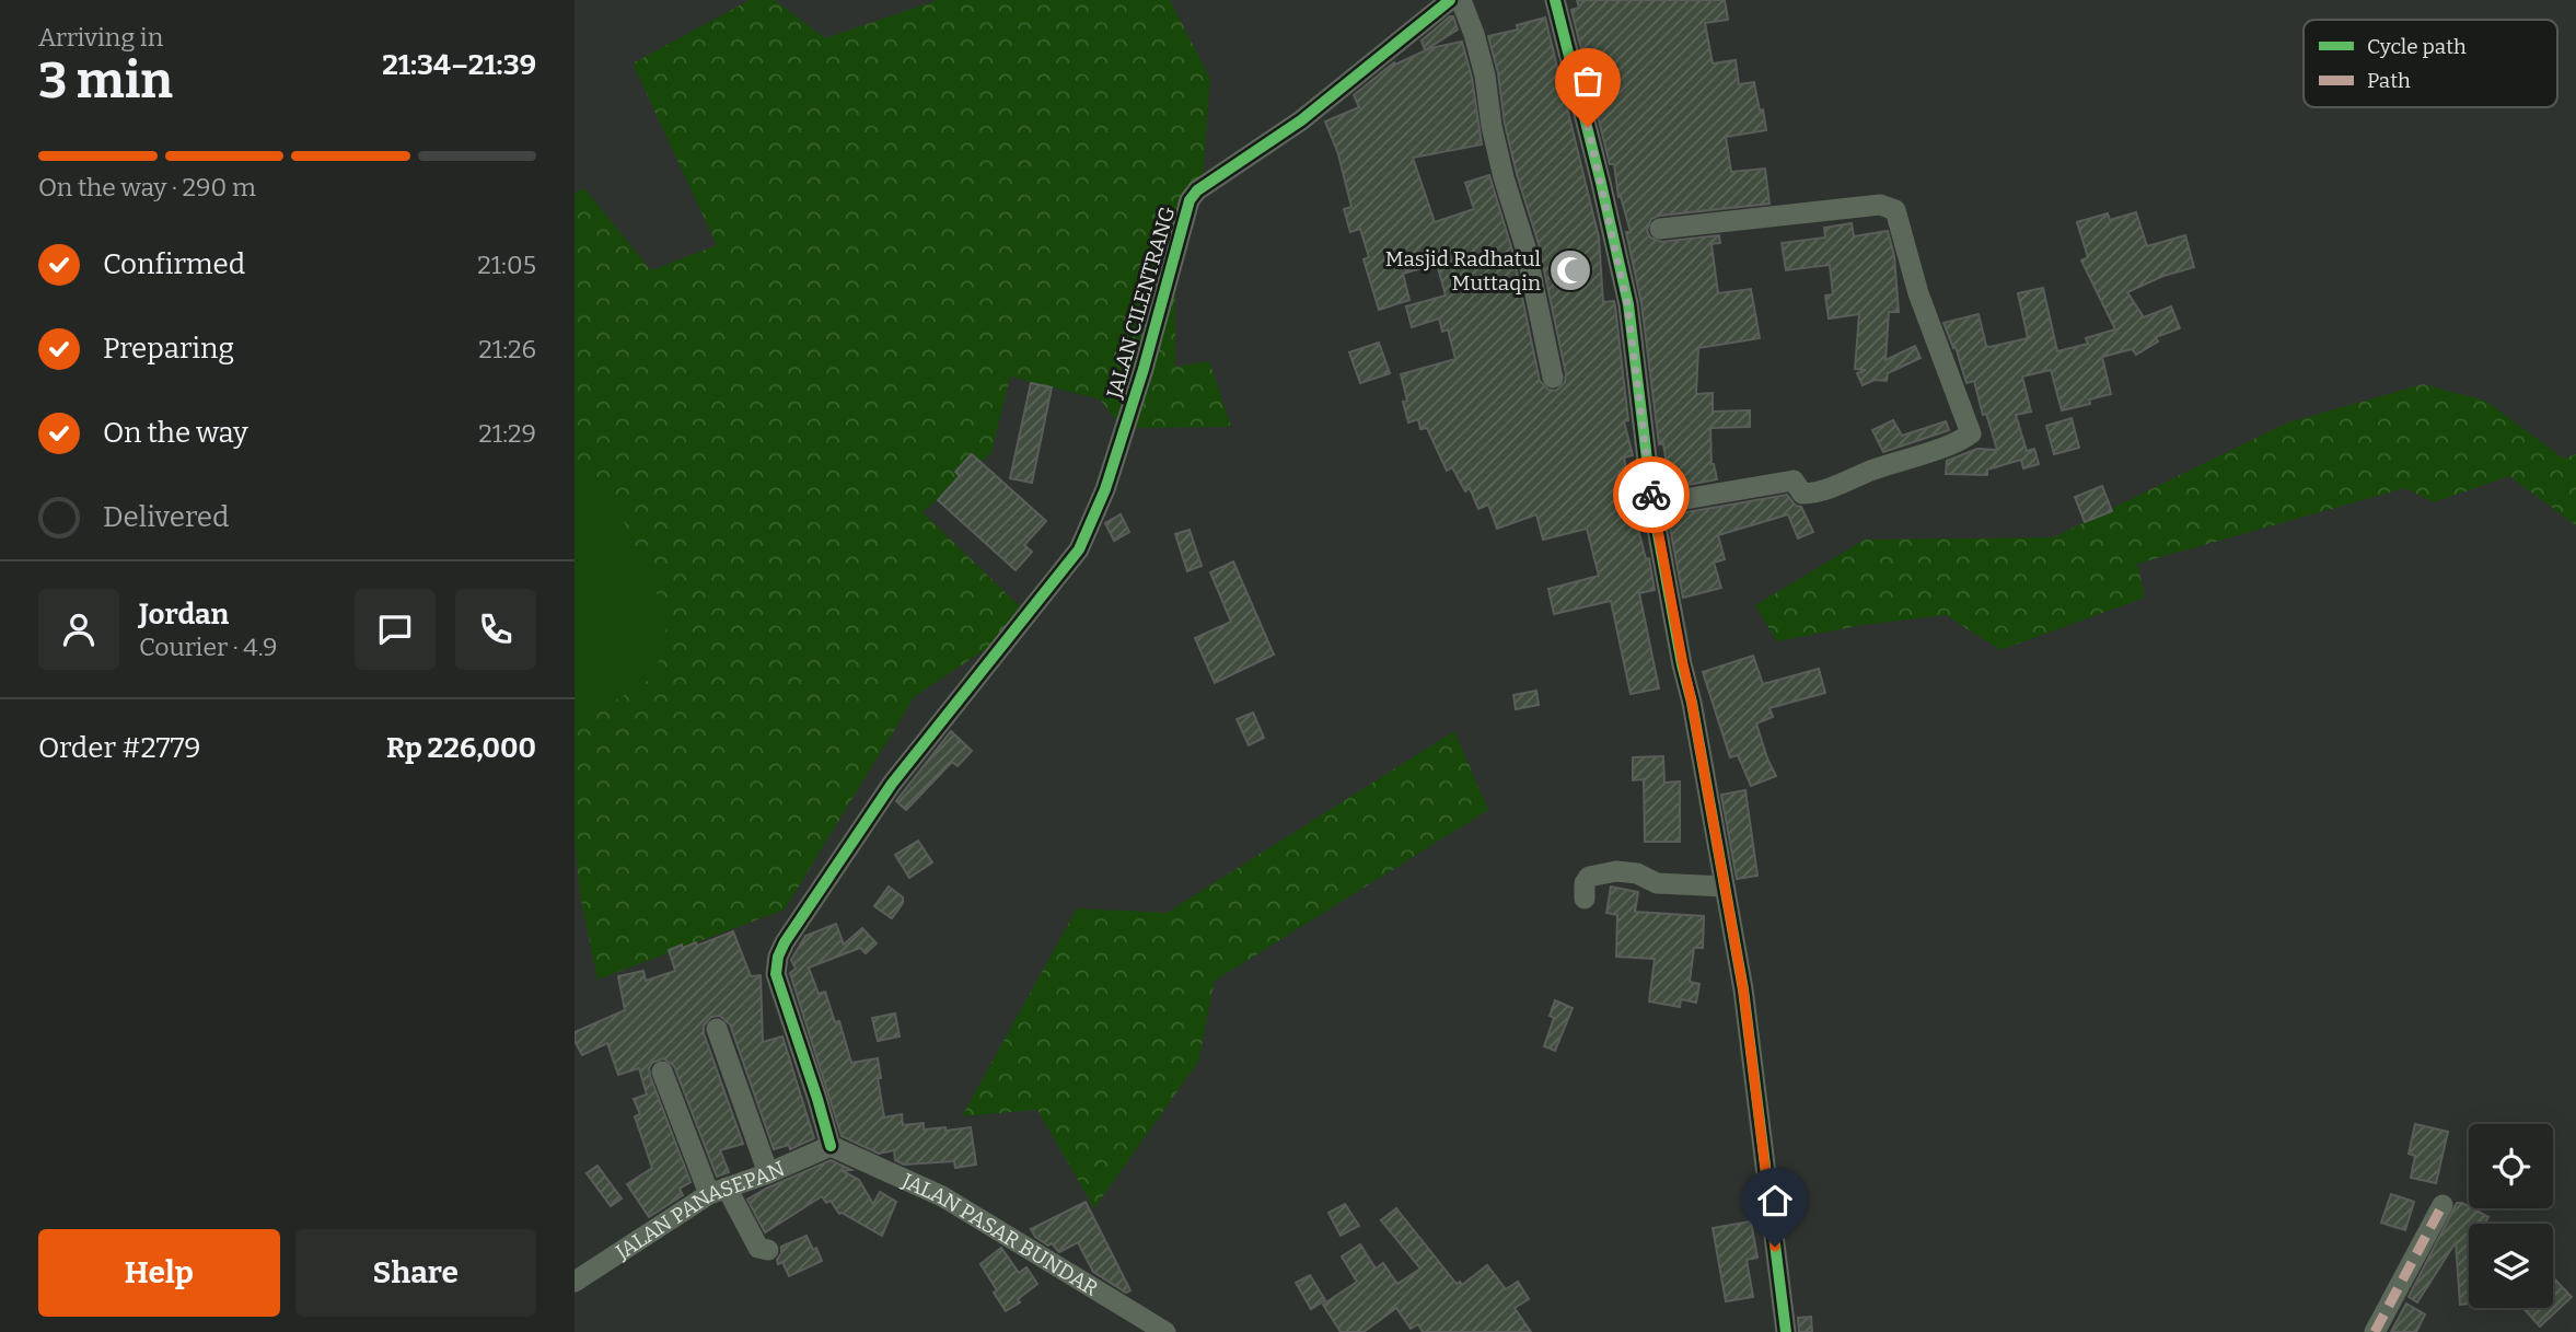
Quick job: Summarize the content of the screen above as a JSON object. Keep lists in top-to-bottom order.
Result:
{
  "streets": {
    "street": ["JALAN CILENTRANG", "JALAN PANASEPAN", "JALAN PASAR BUNDAR"]
  },
  "crossings": [
    ["JALAN CILENTRANG", "JALAN PANASEPAN"],
    ["JALAN CILENTRANG", "JALAN PASAR BUNDAR"],
    ["JALAN PANASEPAN", "JALAN PASAR BUNDAR"]
  ],
  "places": {
    "mosque": ["Masjid Radhatul Muttaqin"]
  },
  "legend": ["Cycle path", "Path"],
  "page": {
    "heading": ["3 min", "Arriving in", "21:34–21:39"],
    "panel": [
      "Jordan",
      "Courier · 4.9",
      "Order #2779",
      "Rp 226,000"
    ],
    "bar": "On the way · 290 m",
    "list": [
      ["Confirmed", "21:05"],
      ["Preparing", "21:26"],
      ["On the way", "21:29"],
      "Delivered"
    ],
    "buttons": ["Help", "Share"]
  }
}
